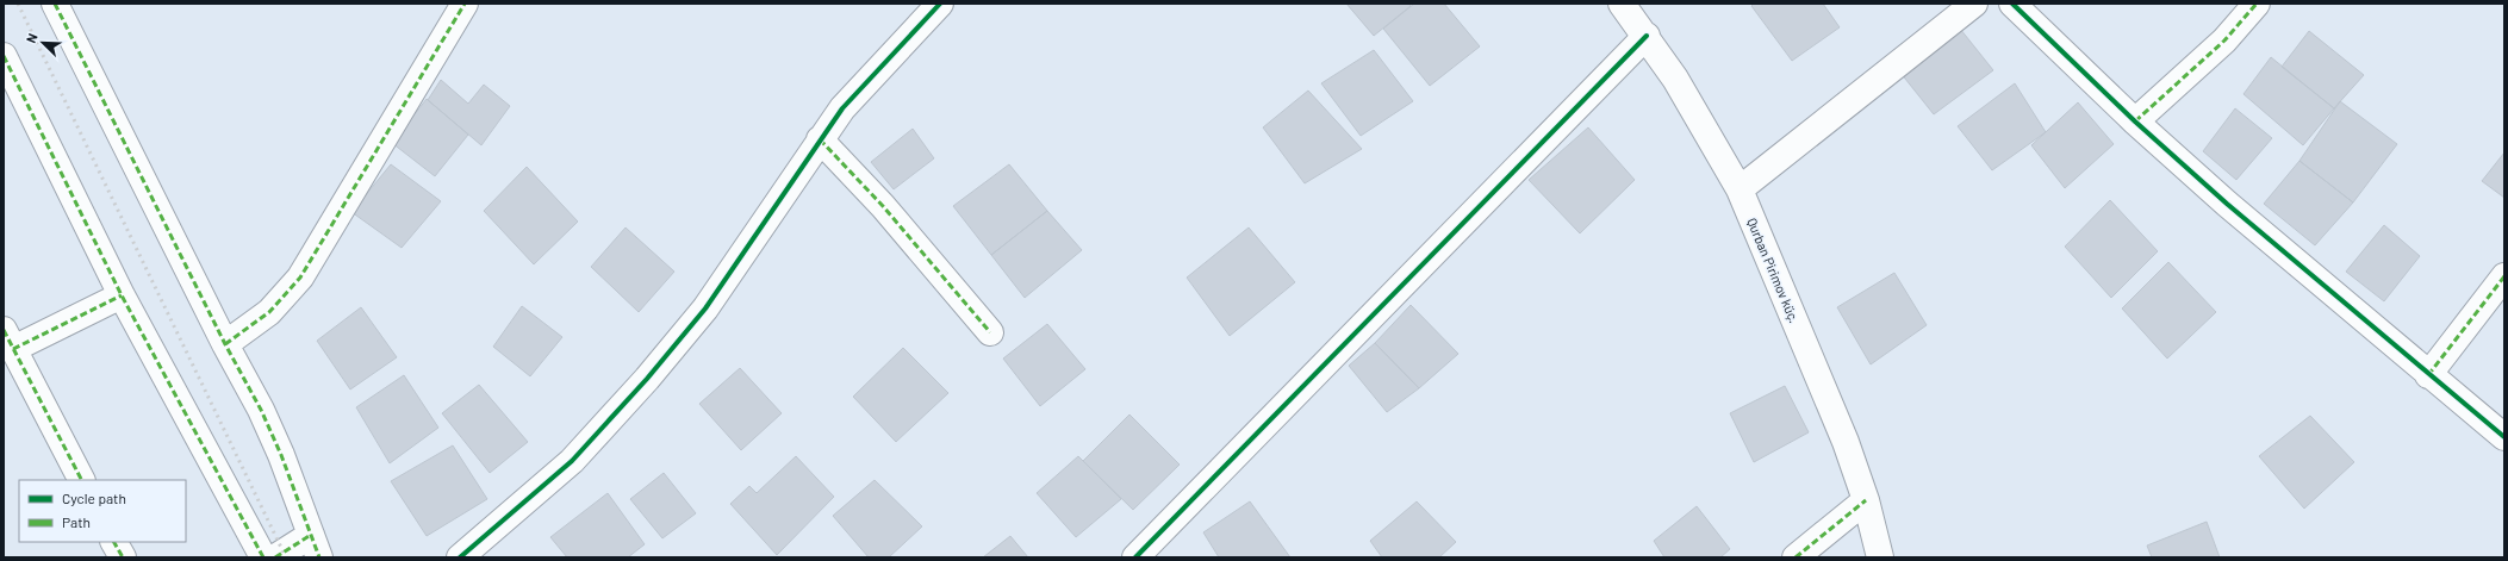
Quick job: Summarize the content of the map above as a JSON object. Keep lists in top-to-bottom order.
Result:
{
  "streets": {
    "street": ["Qurban Pirimov küç."]
  },
  "legend": ["Cycle path", "Path"],
  "north": "top left"
}
